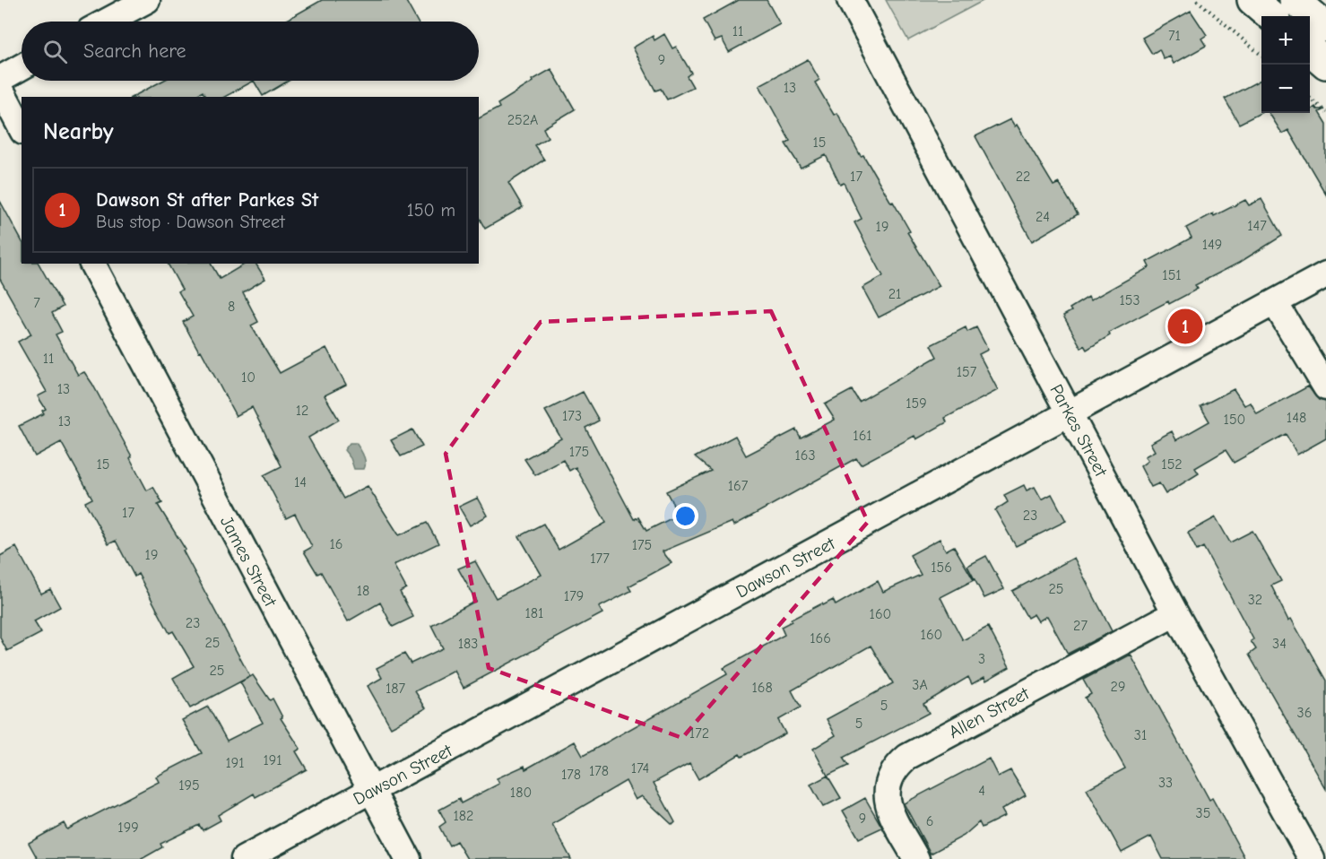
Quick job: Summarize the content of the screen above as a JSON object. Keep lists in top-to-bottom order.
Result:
{
  "streets": {
    "street": [
      "Parkes Street",
      "James Street",
      "Dawson Street",
      "Allen Street"
    ]
  },
  "crossings": [
    ["Parkes Street", "Dawson Street"],
    ["Parkes Street", "Allen Street"],
    ["James Street", "Dawson Street"]
  ],
  "house_numbers": [
    "11",
    "71",
    "9",
    "13",
    "252A",
    "15",
    "17",
    "22",
    "24",
    "147",
    "19",
    "149",
    "151",
    "21",
    "153",
    "7",
    "8",
    "11",
    "157",
    "10",
    "13",
    "159",
    "12",
    "173",
    "148",
    "150",
    "13",
    "161",
    "175",
    "163",
    "15",
    "152",
    "14",
    "167",
    "17",
    "23",
    "16",
    "175",
    "19",
    "177",
    "156",
    "25",
    "18",
    "179",
    "32",
    "181",
    "160",
    "23",
    "27",
    "160",
    "166",
    "25",
    "183",
    "34",
    "3",
    "25",
    "3A",
    "29",
    "168",
    "187",
    "5",
    "36",
    "5",
    "172",
    "31",
    "191",
    "191",
    "174",
    "178",
    "178",
    "33",
    "195",
    "4",
    "180",
    "35",
    "182",
    "9",
    "6",
    "199"
  ],
  "page": {
    "map_buttons": ["+", "−"],
    "search": "Search here",
    "heading": "Nearby",
    "list": [
      {
        "mark": "1",
        "name": "Dawson St after Parkes St",
        "note": "Bus stop · Dawson Street",
        "value": "150 m"
      }
    ],
    "pins": "1"
  }
}
